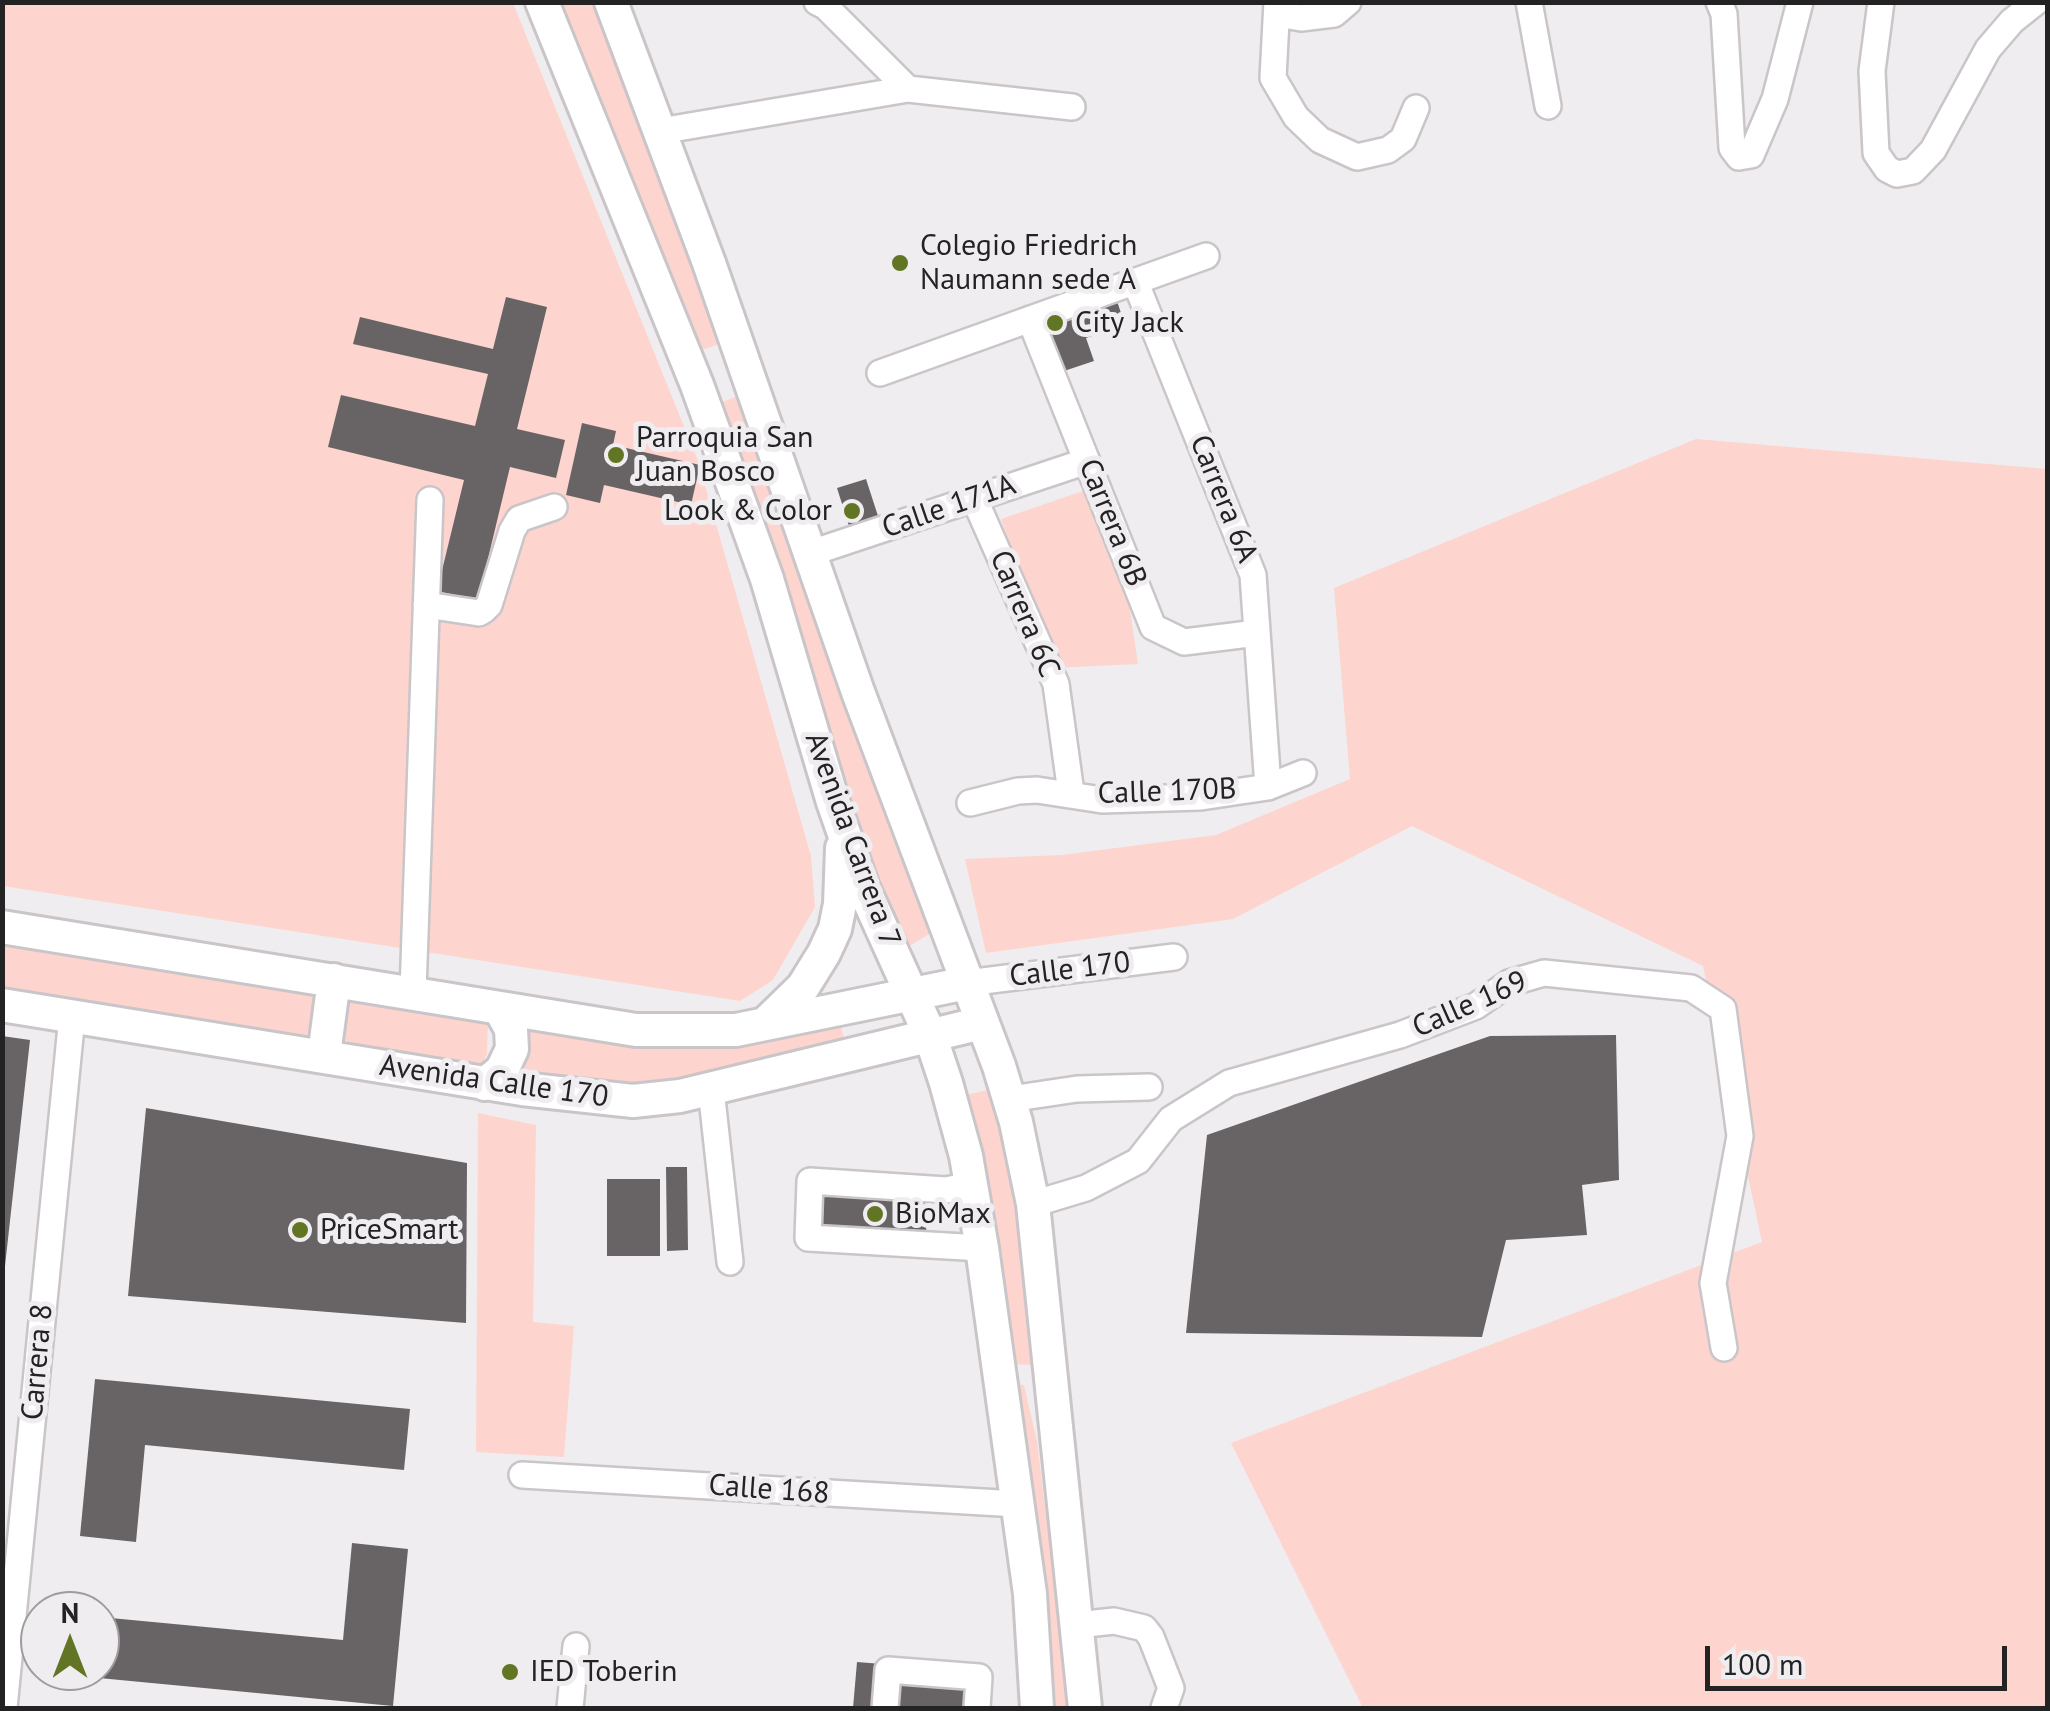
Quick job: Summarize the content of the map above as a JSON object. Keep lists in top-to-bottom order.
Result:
{
  "streets": {
    "main road": ["Avenida Carrera 7", "Avenida Calle 170"],
    "street": [
      "Carrera 6A",
      "Calle 171A",
      "Carrera 6B",
      "Carrera 6C",
      "Calle 170B",
      "Calle 170",
      "Calle 169",
      "Carrera 8",
      "Calle 168"
    ]
  },
  "crossings": [
    ["Carrera 6A", "Carrera 6B"],
    ["Carrera 6A", "Calle 170B"],
    ["Calle 171A", "Carrera 6B"],
    ["Calle 171A", "Carrera 6C"],
    ["Calle 171A", "Avenida Carrera 7"],
    ["Carrera 6C", "Calle 170B"],
    ["Avenida Carrera 7", "Calle 170"],
    ["Avenida Carrera 7", "Calle 169"],
    ["Avenida Carrera 7", "Avenida Calle 170"],
    ["Avenida Carrera 7", "Calle 168"],
    ["Avenida Calle 170", "Carrera 8"]
  ],
  "places": [
    "Colegio Friedrich Naumann sede A",
    "City Jack",
    "Parroquia San Juan Bosco",
    "Look & Color",
    "BioMax",
    "PriceSmart",
    "IED Toberin"
  ],
  "scale_bar": "100 m",
  "north": "top"
}
